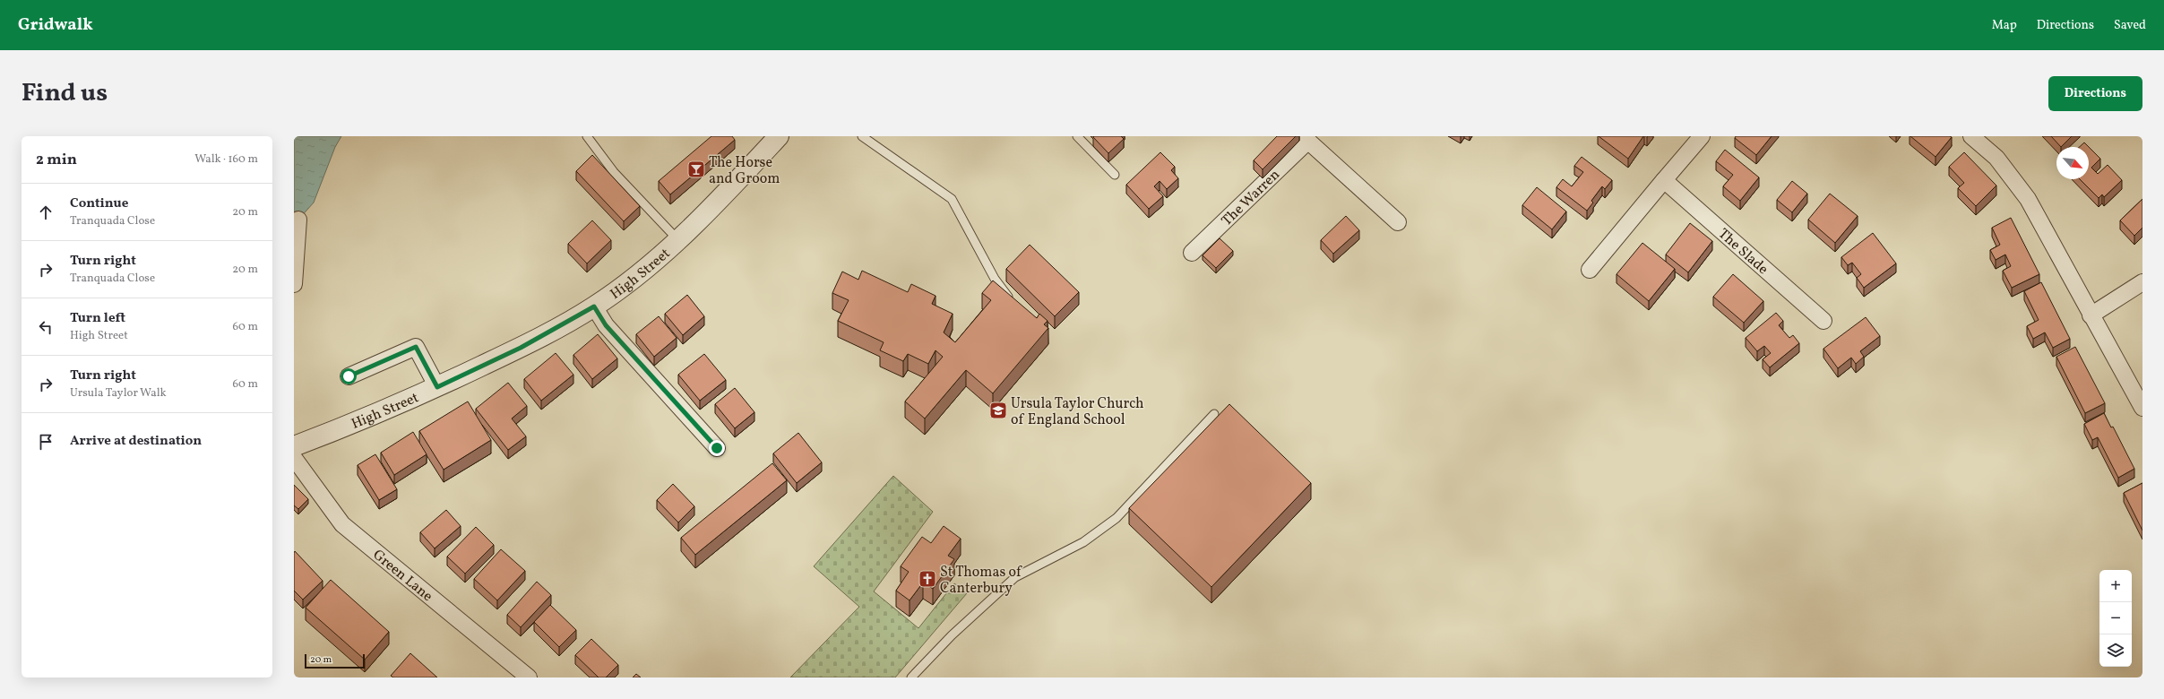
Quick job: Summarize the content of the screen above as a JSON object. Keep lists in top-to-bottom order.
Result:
{
  "streets": {
    "street": [
      "The Warren",
      "The Slade",
      "High Street",
      "Green Lane"
    ]
  },
  "places": {
    "bar": ["The Horse and Groom"],
    "school or university": ["Ursula Taylor Church of England School"],
    "church": ["St Thomas of Canterbury"]
  },
  "scale_bar": "20 m",
  "north": "bottom right",
  "page": {
    "header": "Gridwalk",
    "nav": ["Map", "Directions", "Saved"],
    "title": "Find us",
    "buttons": "Directions",
    "heading": ["2 min", "Walk · 160 m"],
    "list": [
      ["Continue", "Tranquada Close", "20 m"],
      ["Turn right", "Tranquada Close", "20 m"],
      ["Turn left", "High Street", "60 m"],
      ["Turn right", "Ursula Taylor Walk", "60 m"],
      "Arrive at destination"
    ],
    "map_buttons": ["+", "−"],
    "scale": "20 m"
  }
}
